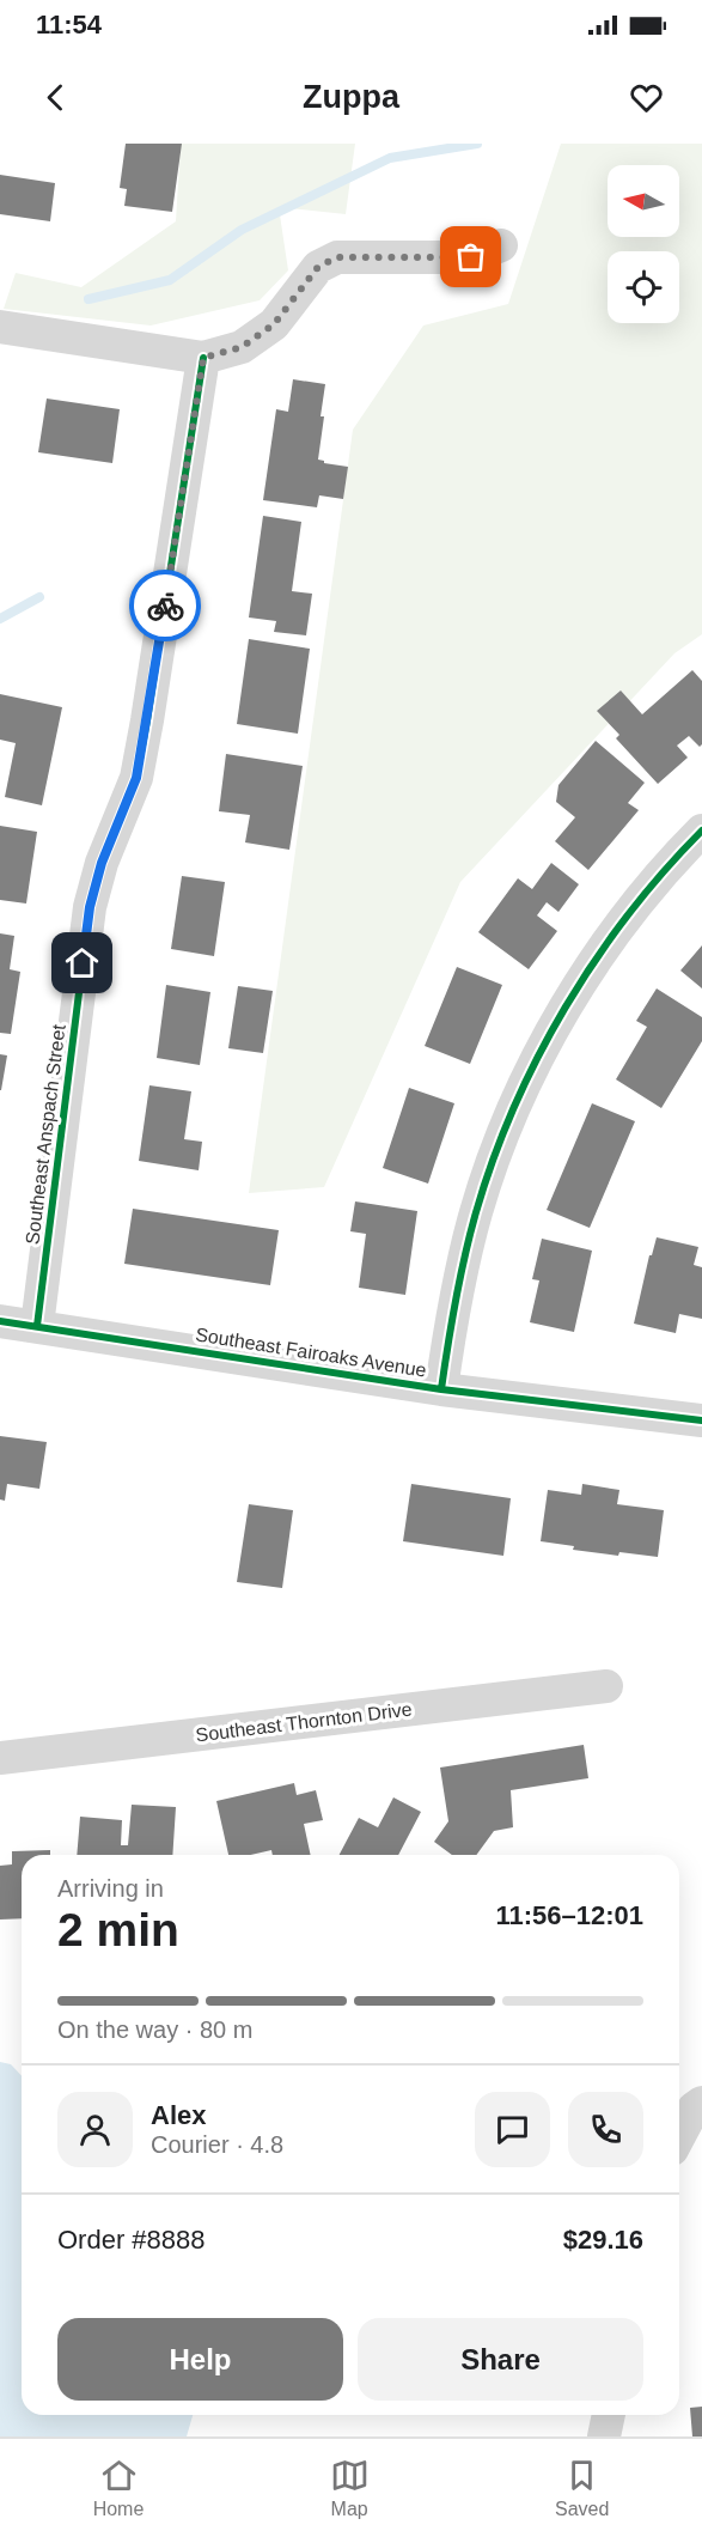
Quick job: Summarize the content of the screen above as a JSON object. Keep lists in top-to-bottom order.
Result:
{
  "streets": {
    "street": ["Southeast Anspach Street", "Southeast Fairoaks Avenue", "Southeast Thornton Drive"]
  },
  "crossings": [
    ["Southeast Anspach Street", "Southeast Fairoaks Avenue"]
  ],
  "north": "left",
  "page": {
    "status": "11:54",
    "header": "Zuppa",
    "heading": ["2 min", "Arriving in", "11:56–12:01"],
    "panel": [
      "Alex",
      "Courier · 4.8",
      "Order #8888",
      "$29.16"
    ],
    "bar": "On the way · 80 m",
    "buttons": ["Help", "Share"],
    "tabs": ["Home", "Map", "Saved"]
  }
}
